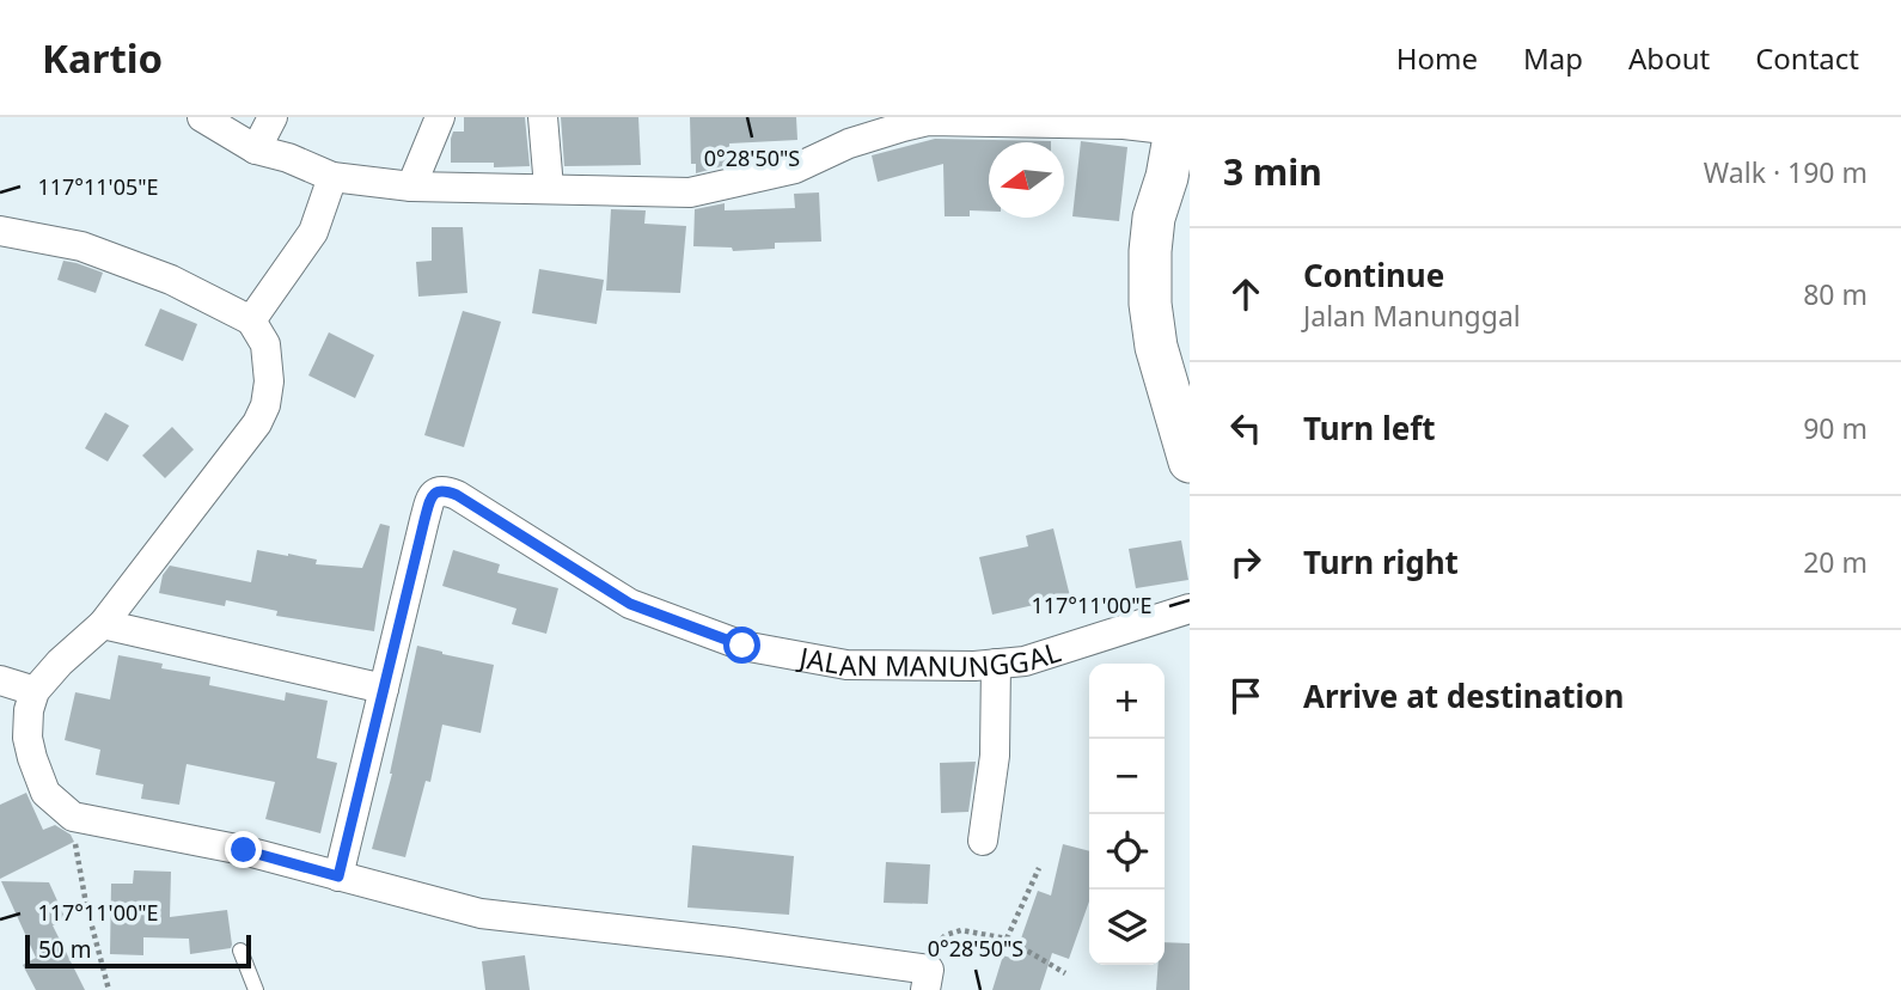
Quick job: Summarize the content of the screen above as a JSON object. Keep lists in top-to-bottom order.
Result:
{
  "streets": {
    "street": ["JALAN MANUNGGAL"]
  },
  "scale_bar": "50 m",
  "north": "left",
  "page": {
    "header": "Kartio",
    "nav": [
      "Home",
      "Map",
      "About",
      "Contact"
    ],
    "heading": ["3 min", "Walk · 190 m"],
    "list": [
      ["Continue", "Jalan Manunggal", "80 m"],
      ["Turn left", "90 m"],
      ["Turn right", "20 m"],
      "Arrive at destination"
    ],
    "map_buttons": ["+", "−"],
    "scale": "50 m"
  },
  "coordinates": ["0°28'50\"S", "117°11'05\"E", "117°11'00\"E"]
}
